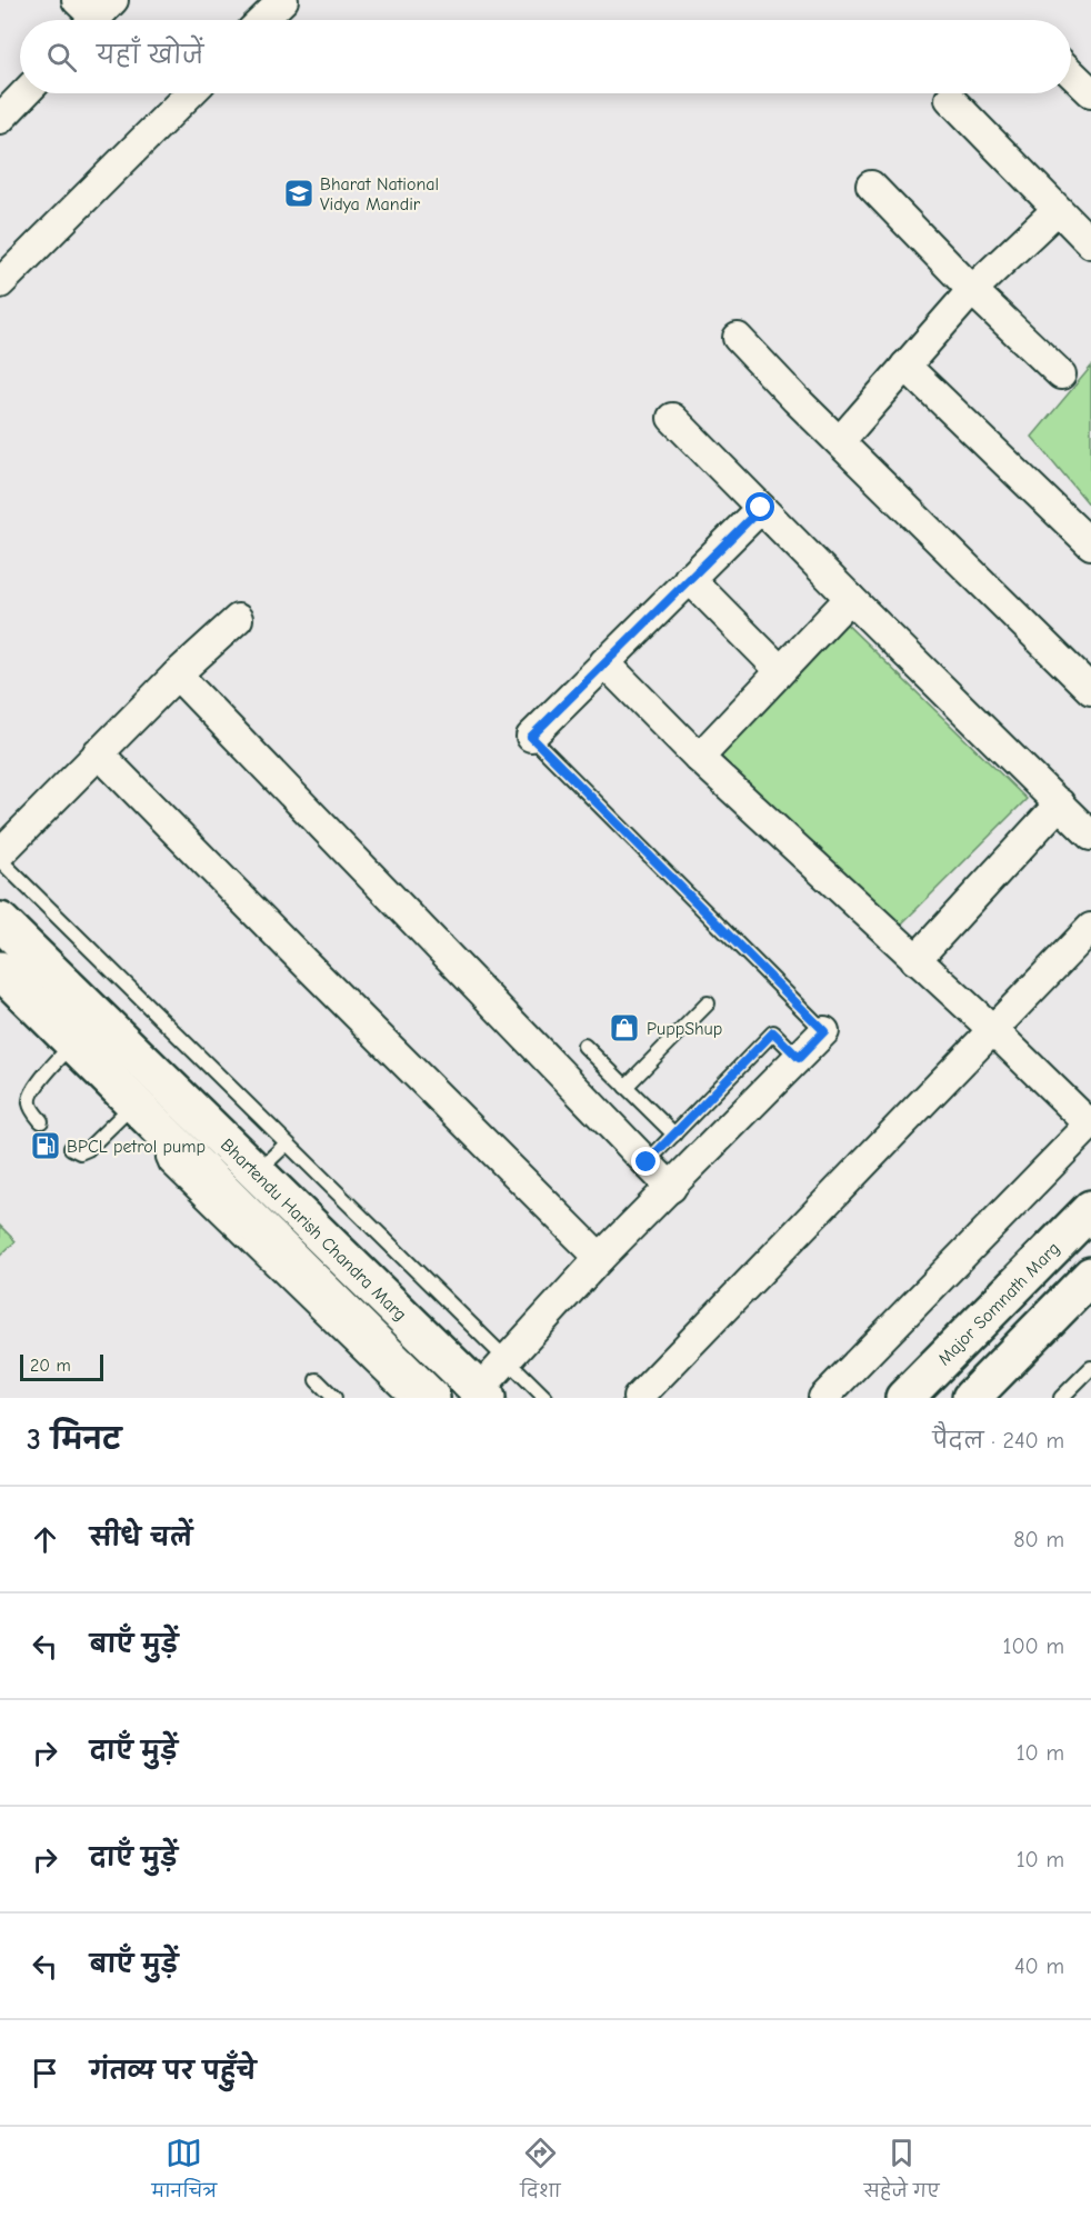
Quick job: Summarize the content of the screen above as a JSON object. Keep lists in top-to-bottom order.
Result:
{
  "streets": {
    "main road": ["Bhartendu Harish Chandra Marg", "Major Somnath Marg"]
  },
  "places": {
    "school or university": ["Bharat National Vidya Mandir"],
    "shop": ["PuppShup"],
    "fuel station": ["BPCL petrol pump"]
  },
  "scale_bar": "20 m",
  "page": {
    "search": "यहाँ खोजें",
    "scale": "20 m",
    "heading": ["3 मिनट", "पैदल · 240 m"],
    "list": [
      ["सीधे चलें", "80 m"],
      ["बाएँ मुड़ें", "100 m"],
      ["दाएँ मुड़ें", "10 m"],
      ["दाएँ मुड़ें", "10 m"],
      ["बाएँ मुड़ें", "40 m"],
      "गंतव्य पर पहुँचे"
    ],
    "nav": ["मानचित्र", "दिशा", "सहेजे गए"]
  }
}
